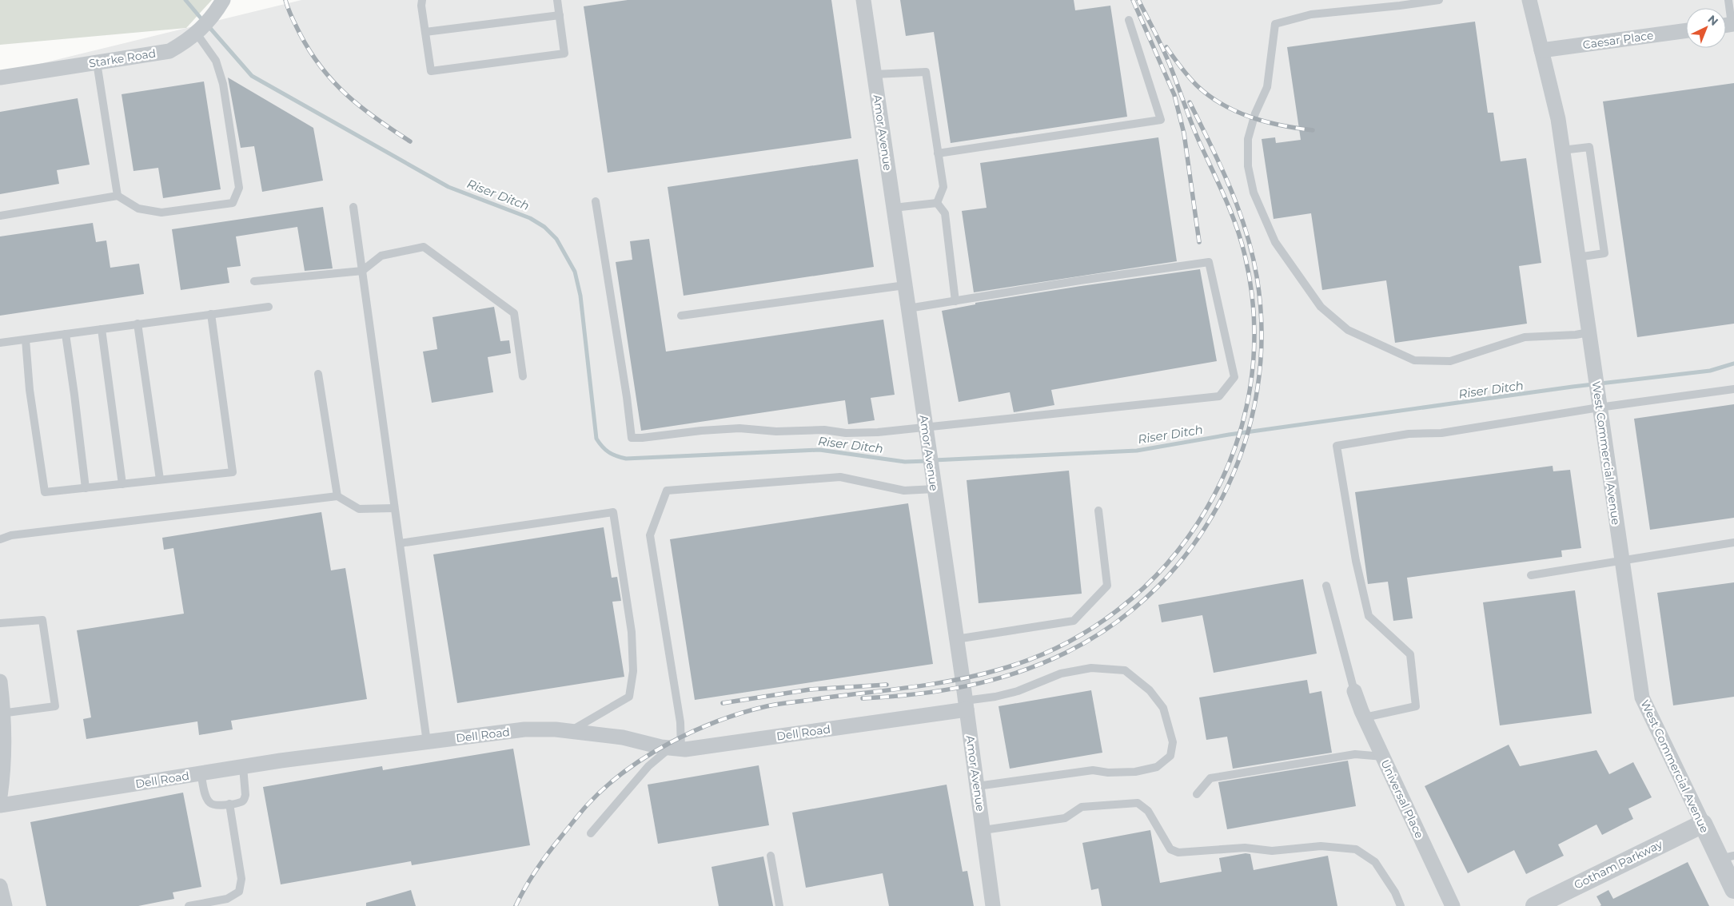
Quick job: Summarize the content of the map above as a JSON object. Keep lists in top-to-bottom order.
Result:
{
  "streets": {
    "street": [
      "Caesar Place",
      "Starke Road",
      "Amor Avenue",
      "West Commercial Avenue",
      "Dell Road",
      "Universal Place",
      "Gotham Parkway"
    ]
  },
  "crossings": [
    ["Caesar Place", "West Commercial Avenue"],
    ["Amor Avenue", "Dell Road"],
    ["West Commercial Avenue", "Gotham Parkway"]
  ],
  "water": ["Riser Ditch"],
  "north": "top right"
}
